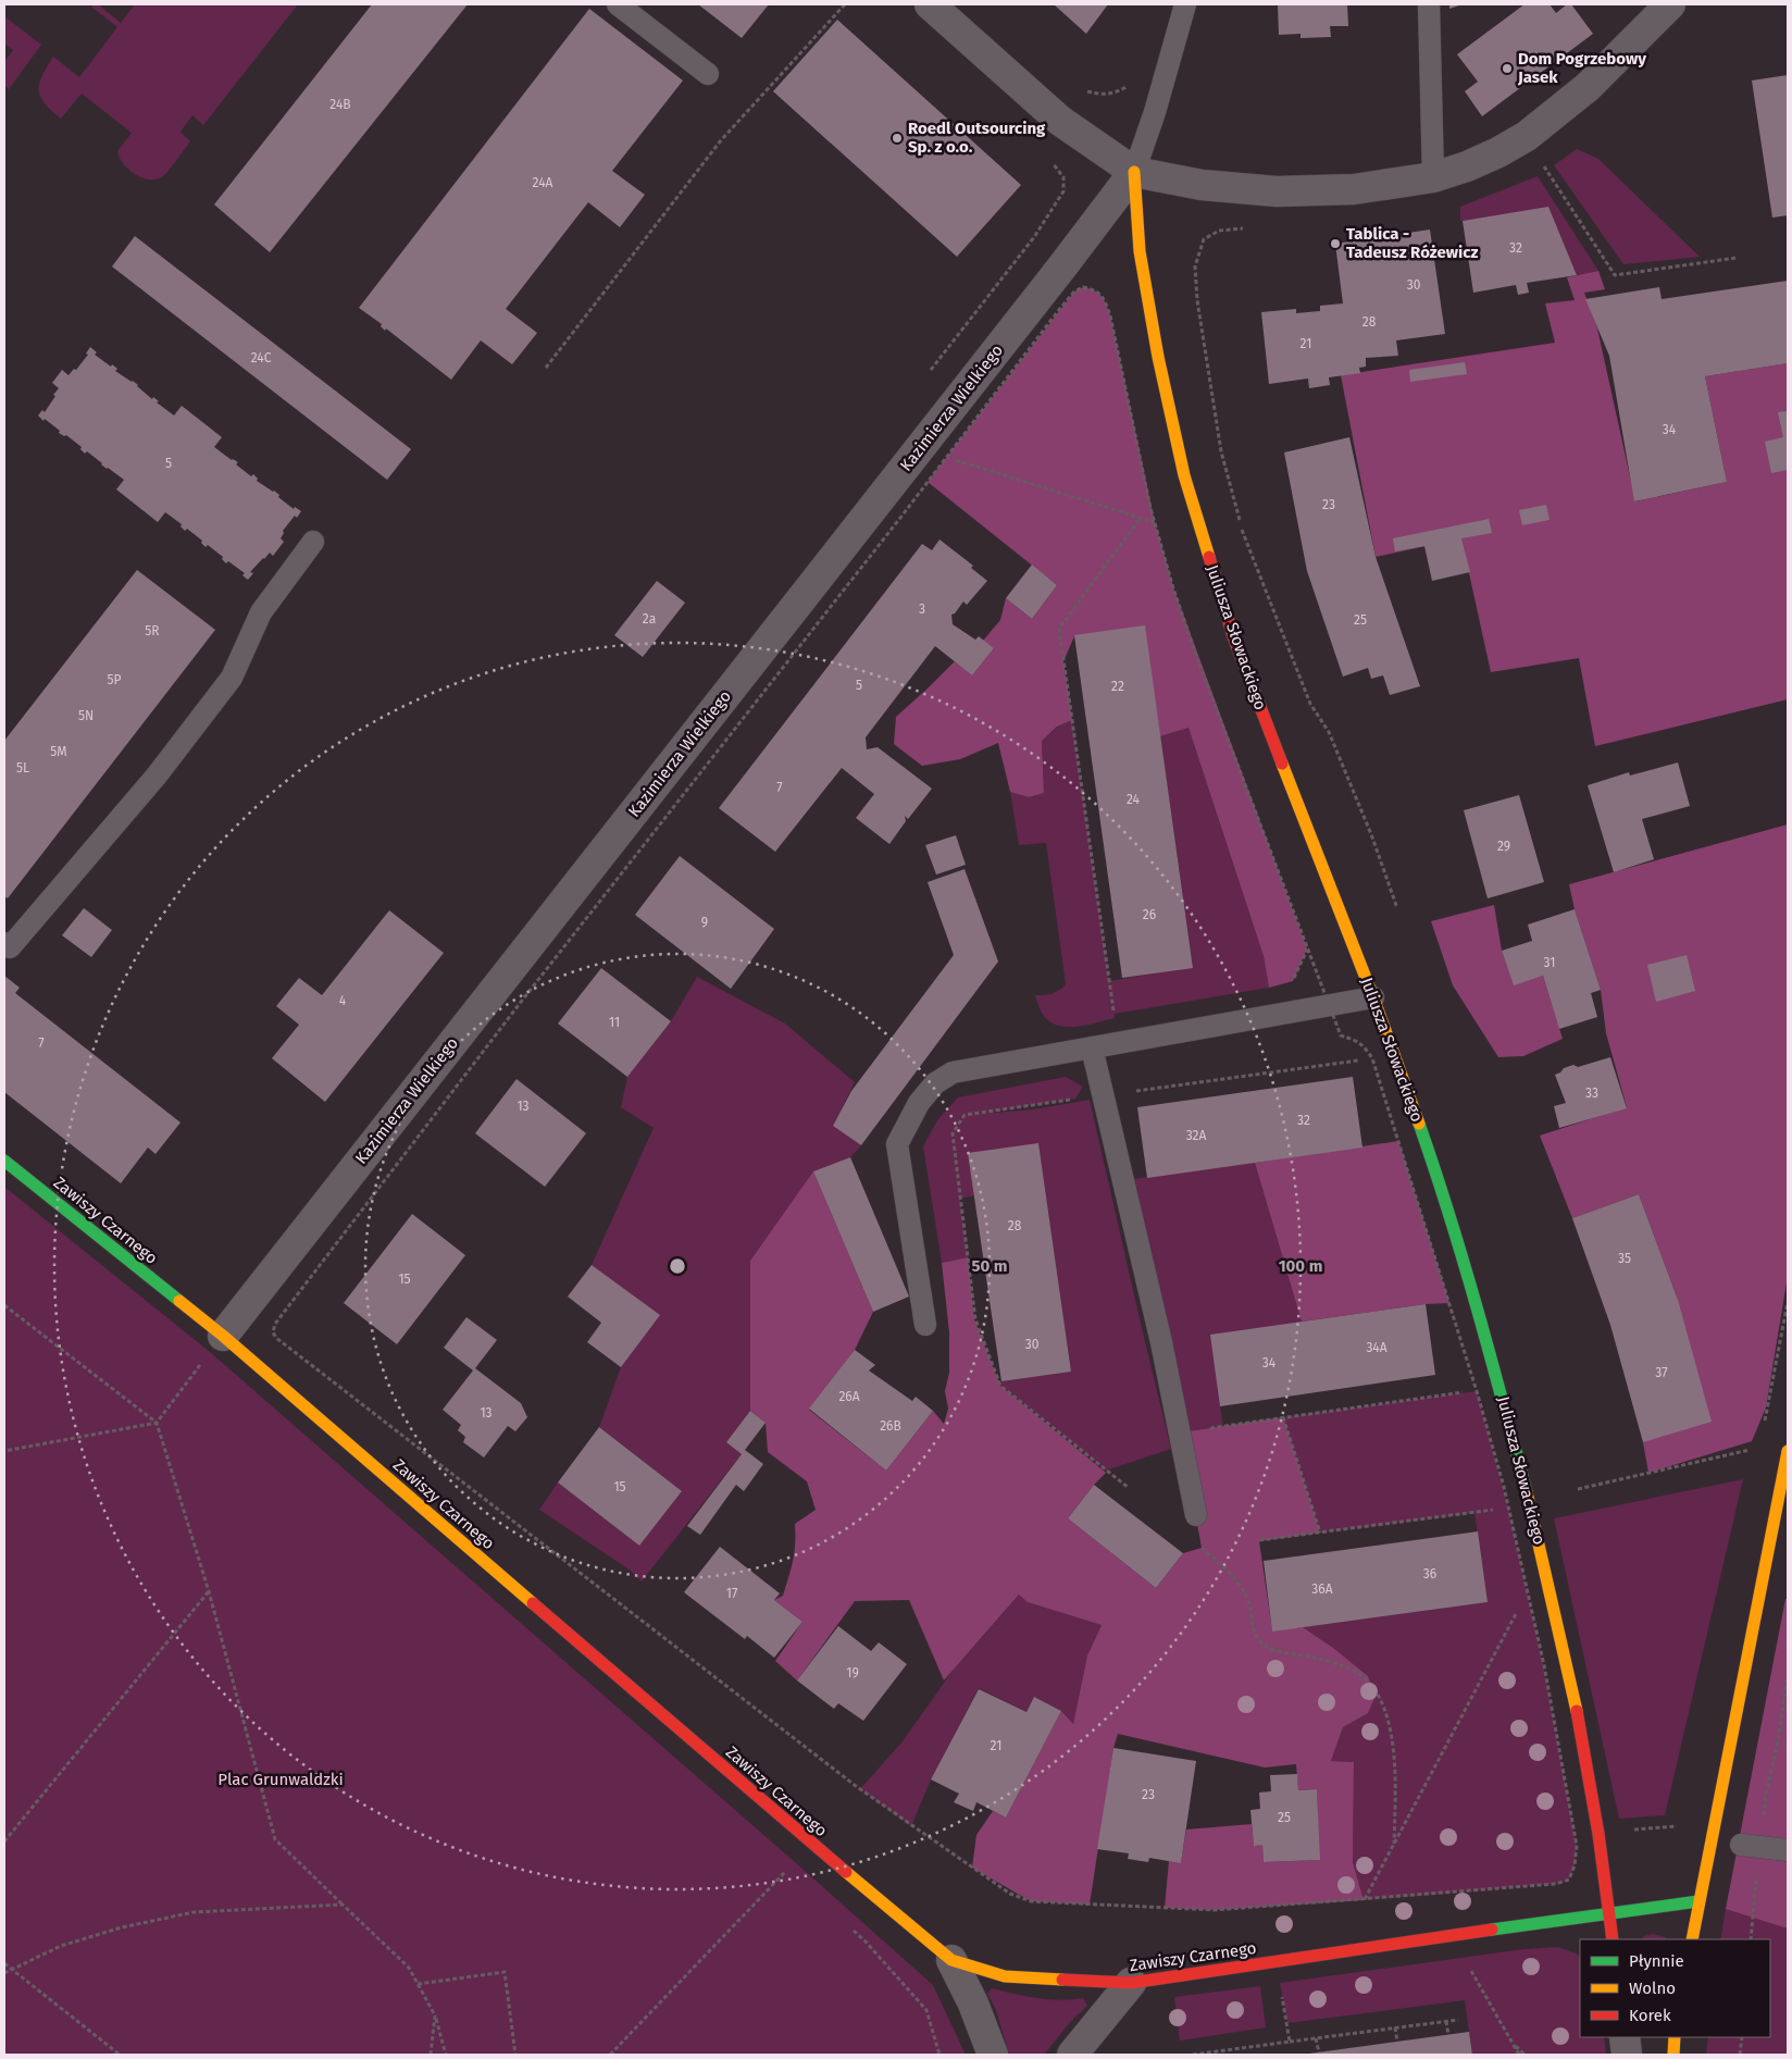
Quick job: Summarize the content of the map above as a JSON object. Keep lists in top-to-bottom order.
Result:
{
  "streets": {
    "street": ["Kazimierza Wielkiego", "Juliusza Słowackiego", "Zawiszy Czarnego"]
  },
  "crossings": [
    ["Kazimierza Wielkiego", "Juliusza Słowackiego"],
    ["Kazimierza Wielkiego", "Zawiszy Czarnego"],
    ["Juliusza Słowackiego", "Zawiszy Czarnego"]
  ],
  "parks": ["Plac Grunwaldzki"],
  "places": ["Dom Pogrzebowy Jasek", "Roedl Outsourcing Sp. z o.o.", "Tablica - Tadeusz Różewicz"],
  "house_numbers": [
    "24B",
    "24A",
    "32",
    "30",
    "28",
    "21",
    "24C",
    "34",
    "5",
    "23",
    "3",
    "2a",
    "25",
    "5R",
    "5P",
    "5",
    "22",
    "5N",
    "5M",
    "5L",
    "7",
    "24",
    "29",
    "26",
    "9",
    "31",
    "4",
    "11",
    "7",
    "33",
    "13",
    "32",
    "32A",
    "28",
    "35",
    "15",
    "30",
    "34A",
    "34",
    "37",
    "26A",
    "13",
    "26B",
    "15",
    "36",
    "36A",
    "17",
    "19",
    "21",
    "23",
    "25"
  ],
  "legend": ["Płynnie", "Wolno", "Korek"],
  "rings": ["50 m", "100 m"]
}
